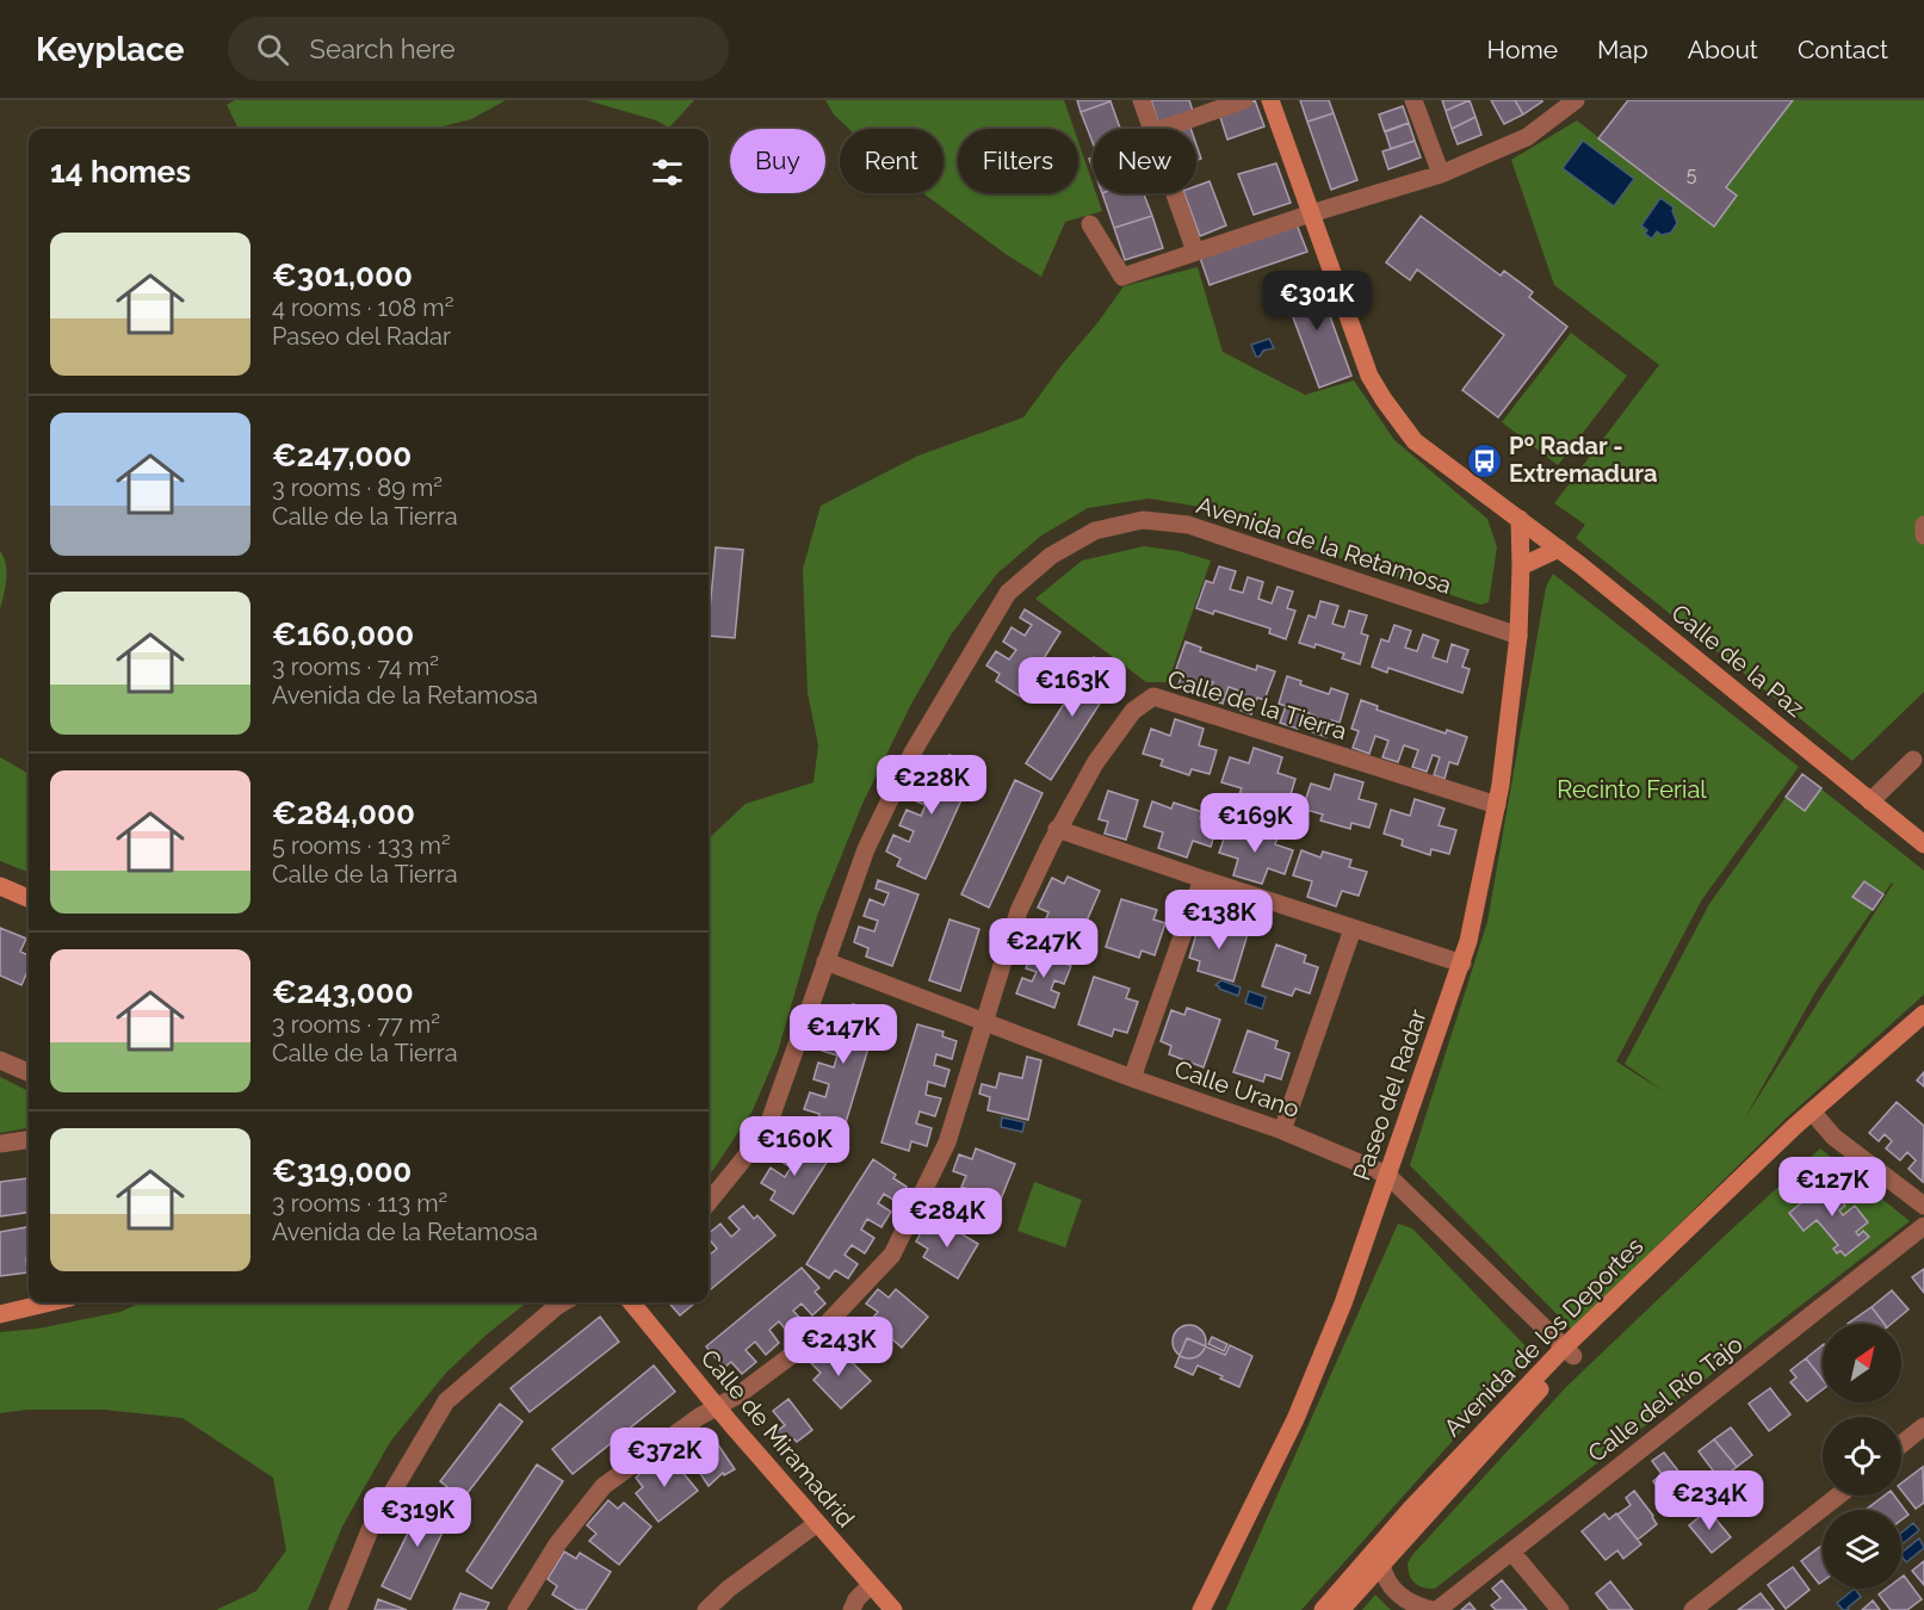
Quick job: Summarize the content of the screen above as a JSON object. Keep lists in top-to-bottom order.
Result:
{
  "streets": {
    "street": [
      "Avenida de la Retamosa",
      "Calle de la Paz",
      "Calle de la Tierra",
      "Calle Urano",
      "Paseo del Radar",
      "Avenida de los Deportes",
      "Calle del Río Tajo",
      "Calle de Miramadrid"
    ]
  },
  "crossings": [
    ["Avenida de la Retamosa", "Calle Urano"],
    ["Avenida de la Retamosa", "Paseo del Radar"],
    ["Calle de la Paz", "Paseo del Radar"],
    ["Calle de la Tierra", "Calle Urano"],
    ["Calle de la Tierra", "Paseo del Radar"],
    ["Calle de la Tierra", "Calle de Miramadrid"],
    ["Calle Urano", "Paseo del Radar"],
    ["Calle Urano", "Avenida de los Deportes"]
  ],
  "parks": ["Recinto Ferial"],
  "places": {
    "bus stop": ["Pº Radar - Extremadura"]
  },
  "house_numbers": ["5"],
  "north": "top right",
  "page": {
    "header": "Keyplace",
    "search": "Search here",
    "nav": [
      "Home",
      "Map",
      "About",
      "Contact"
    ],
    "chip": [
      "Buy",
      "Rent",
      "Filters",
      "New"
    ],
    "heading": "14 homes",
    "list": [
      {
        "name": "€301,000",
        "note": "4 rooms · 108 m² · Paseo del Radar"
      },
      {
        "name": "€247,000",
        "note": "3 rooms · 89 m² · Calle de la Tierra"
      },
      {
        "name": "€160,000",
        "note": "3 rooms · 74 m² · Avenida de la Retamosa"
      },
      {
        "name": "€284,000",
        "note": "5 rooms · 133 m² · Calle de la Tierra"
      },
      {
        "name": "€243,000",
        "note": "3 rooms · 77 m² · Calle de la Tierra"
      },
      {
        "name": "€319,000",
        "note": "3 rooms · 113 m² · Avenida de la Retamosa"
      }
    ],
    "price": [
      "€301K",
      "€163K",
      "€228K",
      "€169K",
      "€138K",
      "€247K",
      "€147K",
      "€160K",
      "€127K",
      "€284K",
      "€243K",
      "€372K",
      "€234K",
      "€319K"
    ]
  }
}
